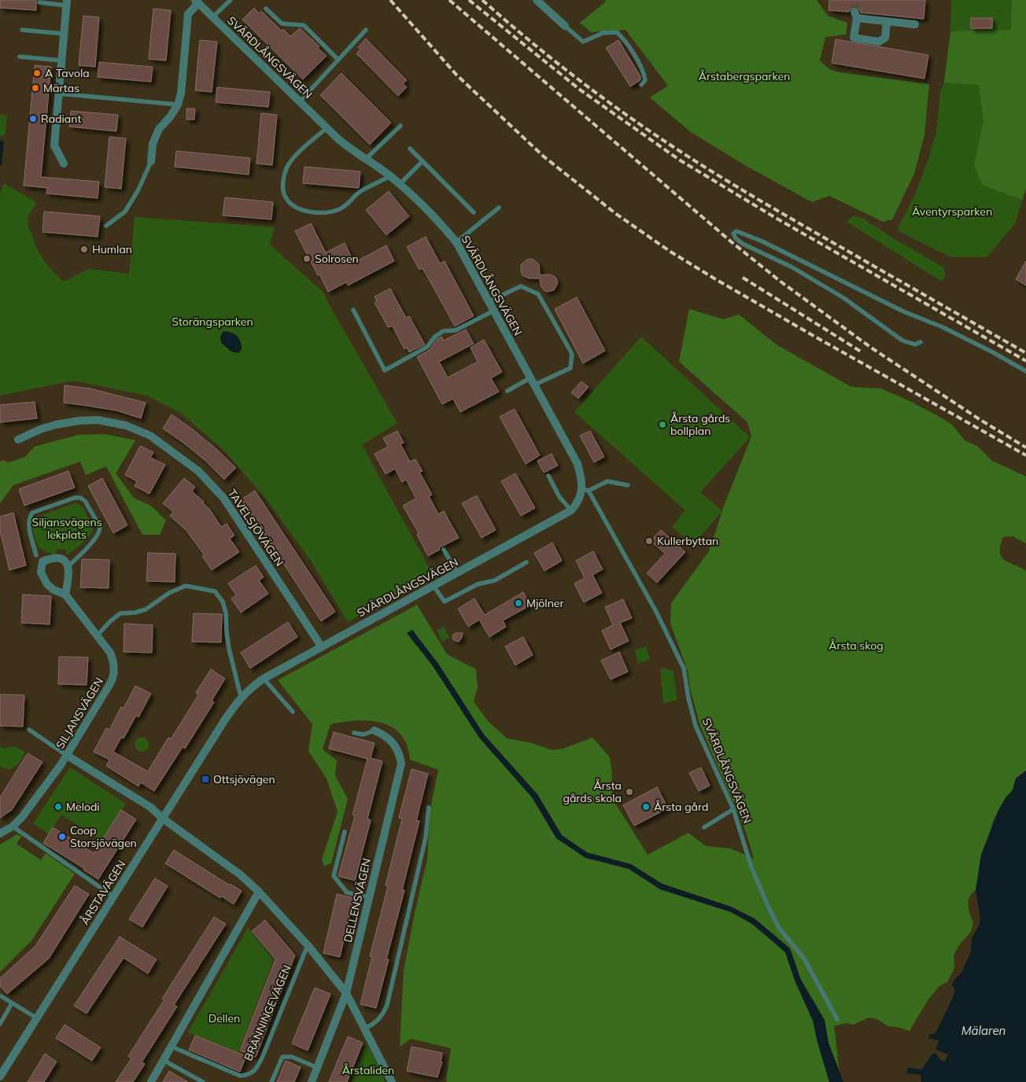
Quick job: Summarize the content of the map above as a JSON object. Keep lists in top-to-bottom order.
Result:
{
  "streets": {
    "street": [
      "SVÄRDLÅNGSVÄGEN",
      "TAVELSJÖVÄGEN",
      "SILJANSVÄGEN",
      "ÅRSTAVÄGEN",
      "DELLENSVÄGEN"
    ],
    "lane": ["BRÄNNINGEVÄGEN"]
  },
  "crossings": [
    ["SVÄRDLÅNGSVÄGEN", "TAVELSJÖVÄGEN"],
    ["SVÄRDLÅNGSVÄGEN", "ÅRSTAVÄGEN"]
  ],
  "water": ["Mälaren"],
  "parks": [
    "Årstabergsparken",
    "Äventyrsparken",
    "Storängsparken",
    "Siljansvägens lekplats",
    "Årsta skog",
    "Dellen",
    "Årstaliden"
  ],
  "places": {
    "other": [
      "A Tavola",
      "Märtas",
      "Radiant",
      "Humlan",
      "Solrosen",
      "Årsta gårds bollplan",
      "Kullerbyttan",
      "Mjölner",
      "Årsta gårds skola",
      "Melodi",
      "Årsta gård",
      "Coop Storsjövägen"
    ],
    "transit": ["Ottsjövägen"]
  }
}
